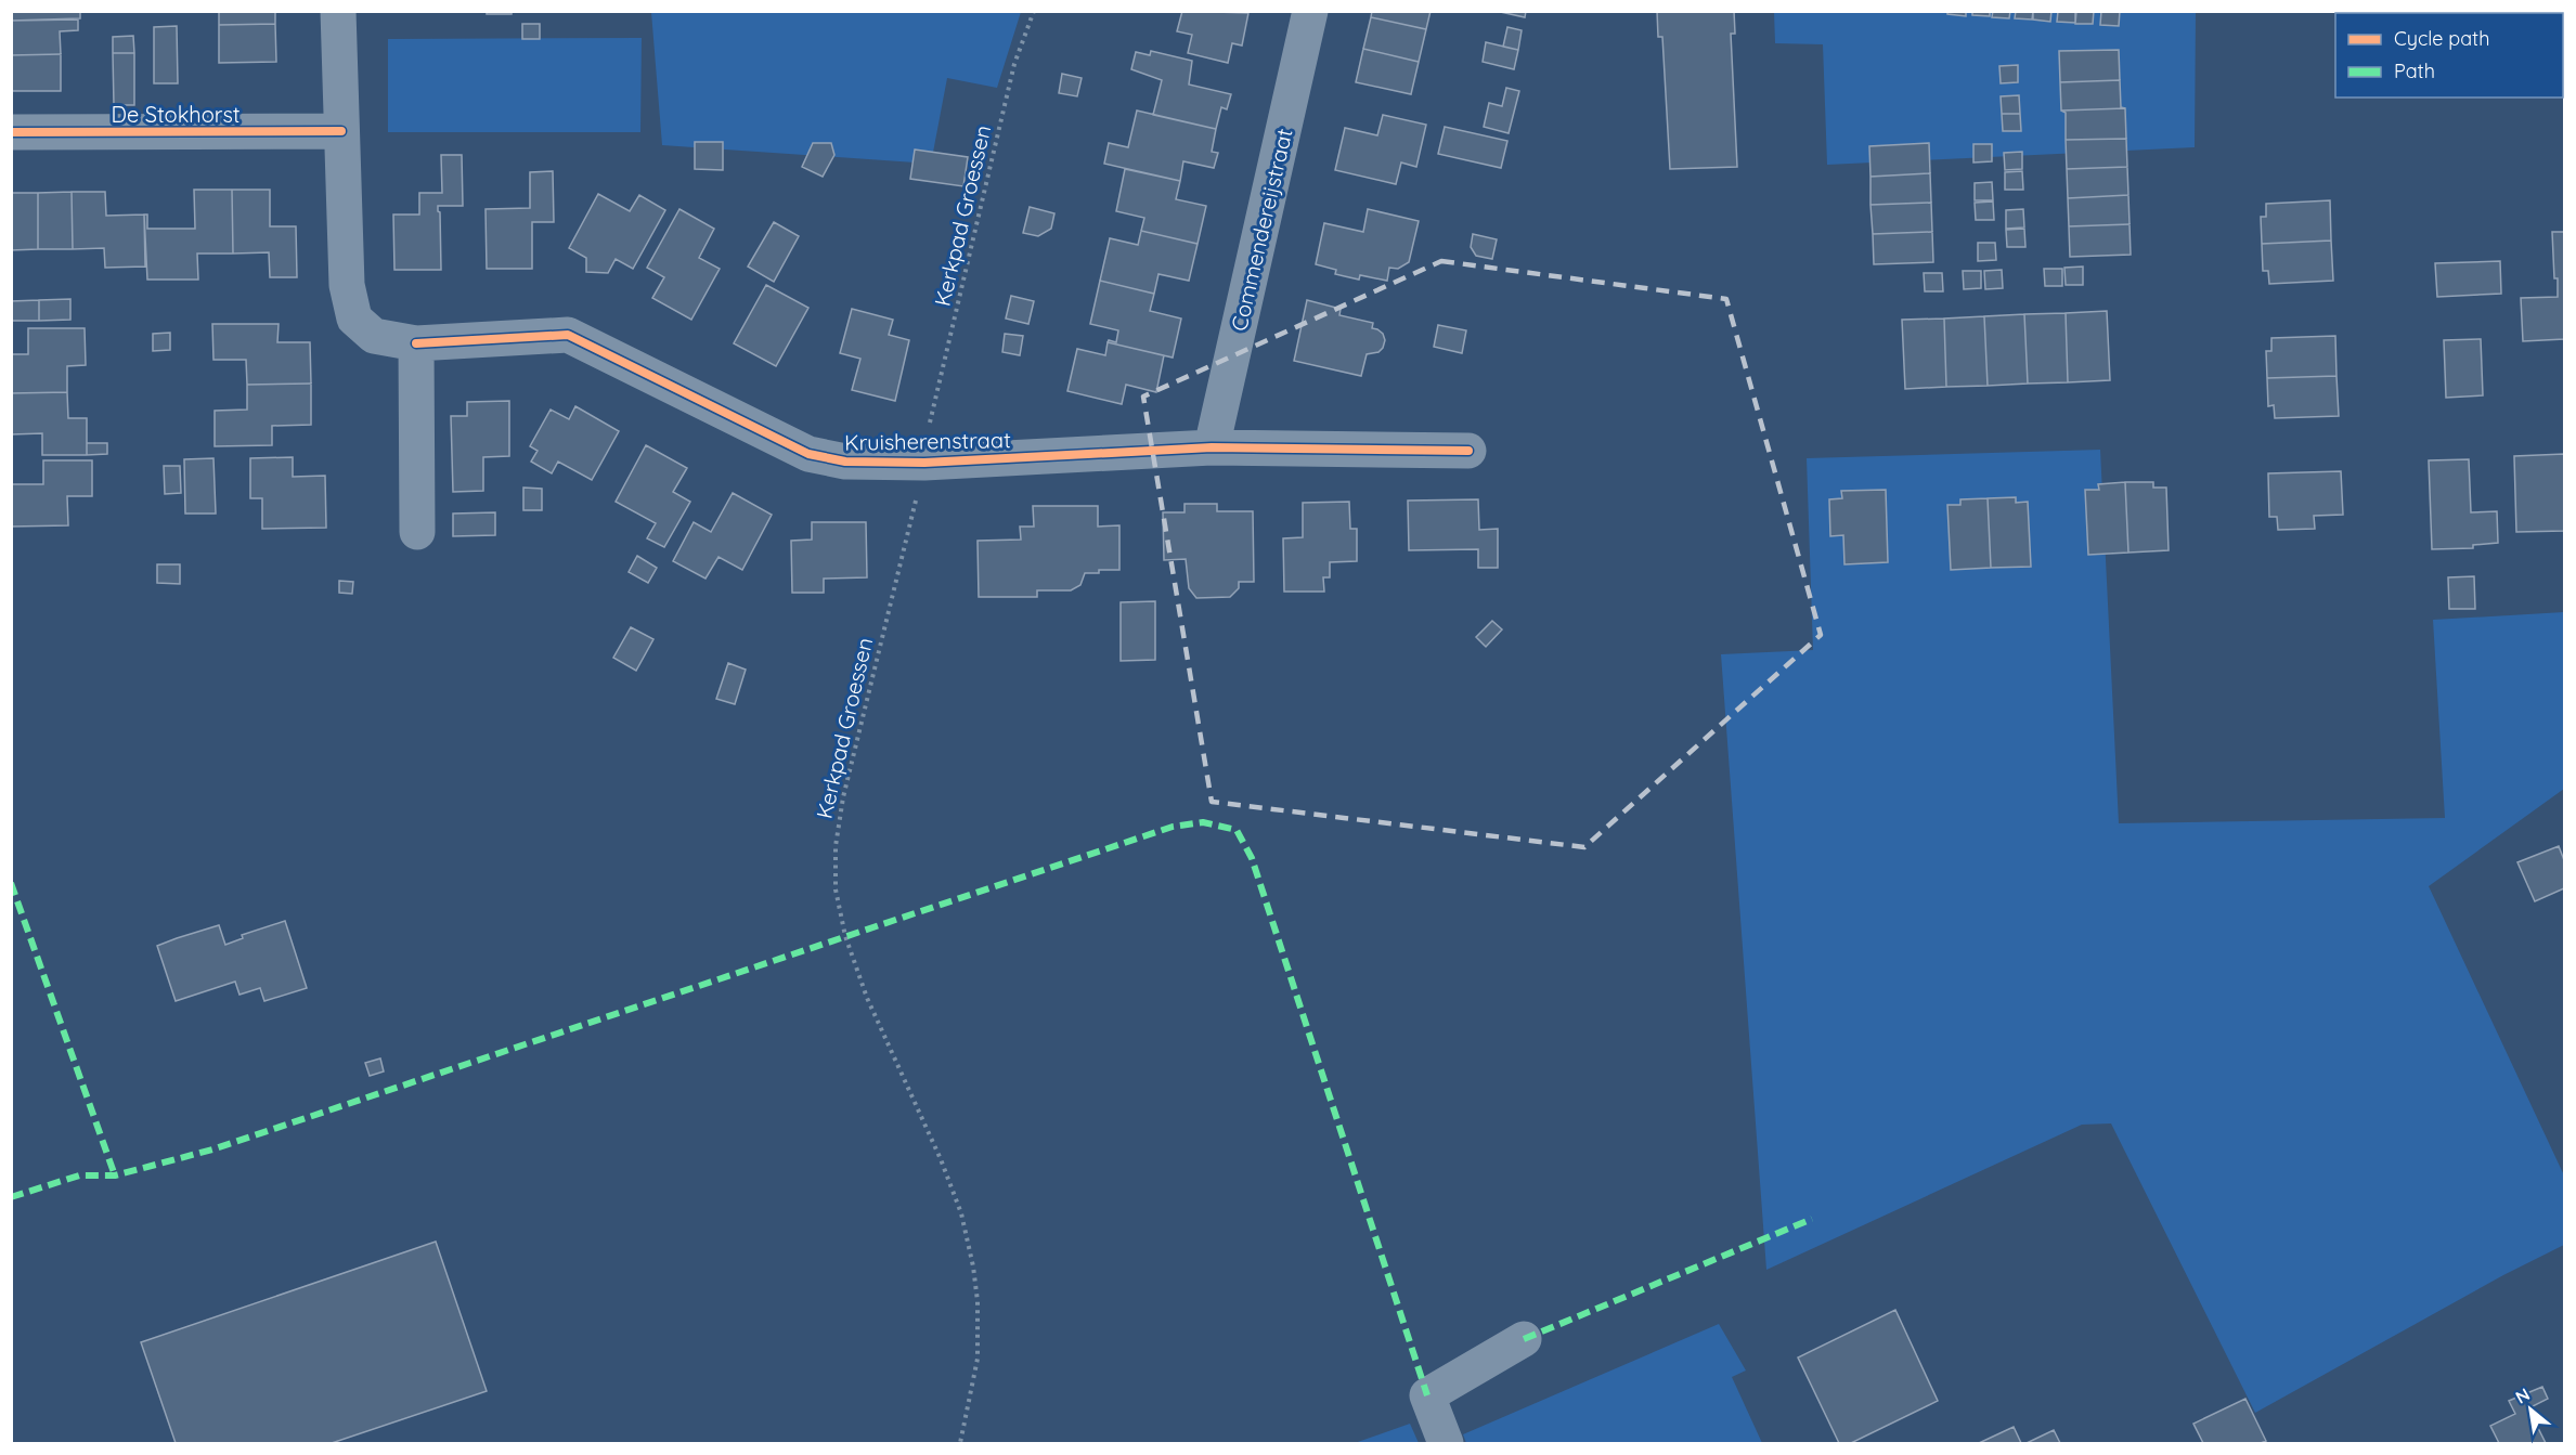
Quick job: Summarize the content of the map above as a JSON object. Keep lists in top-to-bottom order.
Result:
{
  "streets": {
    "street": ["De Stokhorst", "Commendereijstraat", "Kruisherenstraat"],
    "path": ["Kerkpad Groessen"]
  },
  "crossings": [
    ["De Stokhorst", "Kruisherenstraat"],
    ["Kerkpad Groessen", "Kruisherenstraat"],
    ["Commendereijstraat", "Kruisherenstraat"]
  ],
  "legend": ["Cycle path", "Path"],
  "north": "top left"
}
